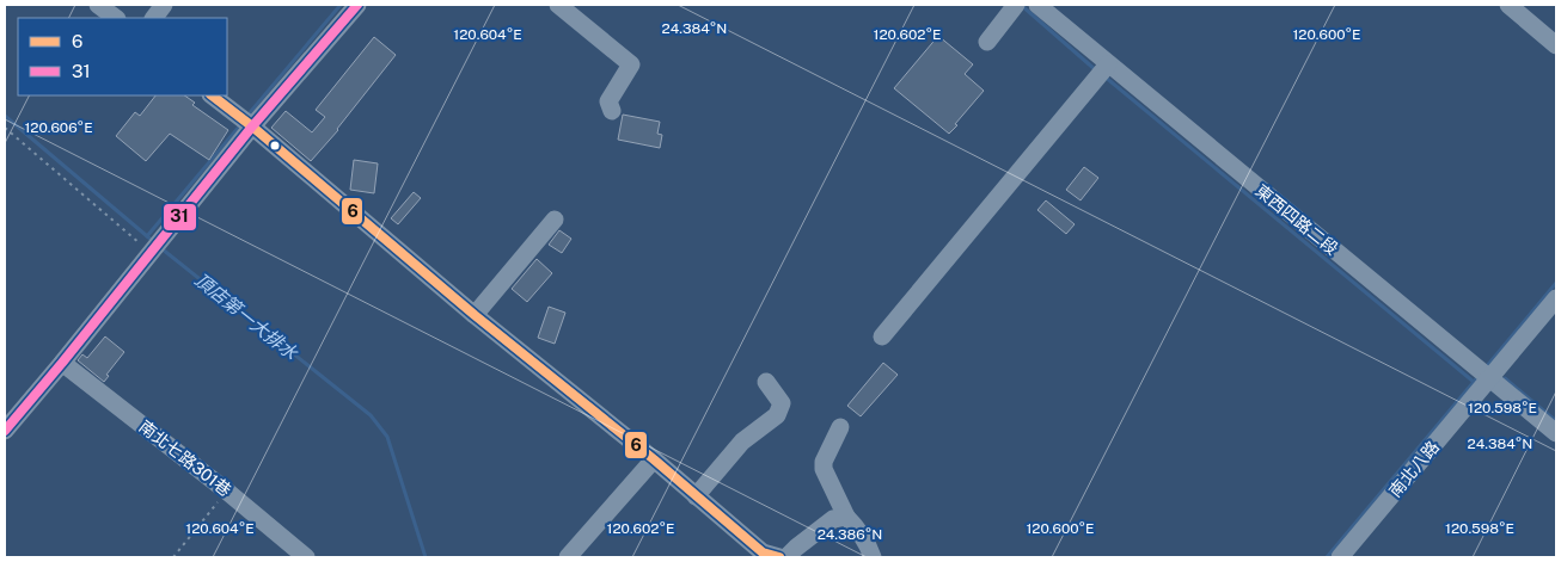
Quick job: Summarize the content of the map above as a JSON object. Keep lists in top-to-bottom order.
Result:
{
  "streets": {
    "street": ["東西四路二段", "南北七路301巷", "南北八路"]
  },
  "crossings": [
    ["東西四路二段", "南北八路"]
  ],
  "water": ["頂店第一大排水"],
  "lines": ["transit line 31", "transit line 6"],
  "legend": ["6", "31"],
  "coordinates": [
    "24.384°N",
    "120.604°E",
    "120.602°E",
    "120.600°E",
    "120.606°E",
    "120.598°E",
    "24.386°N"
  ]
}
